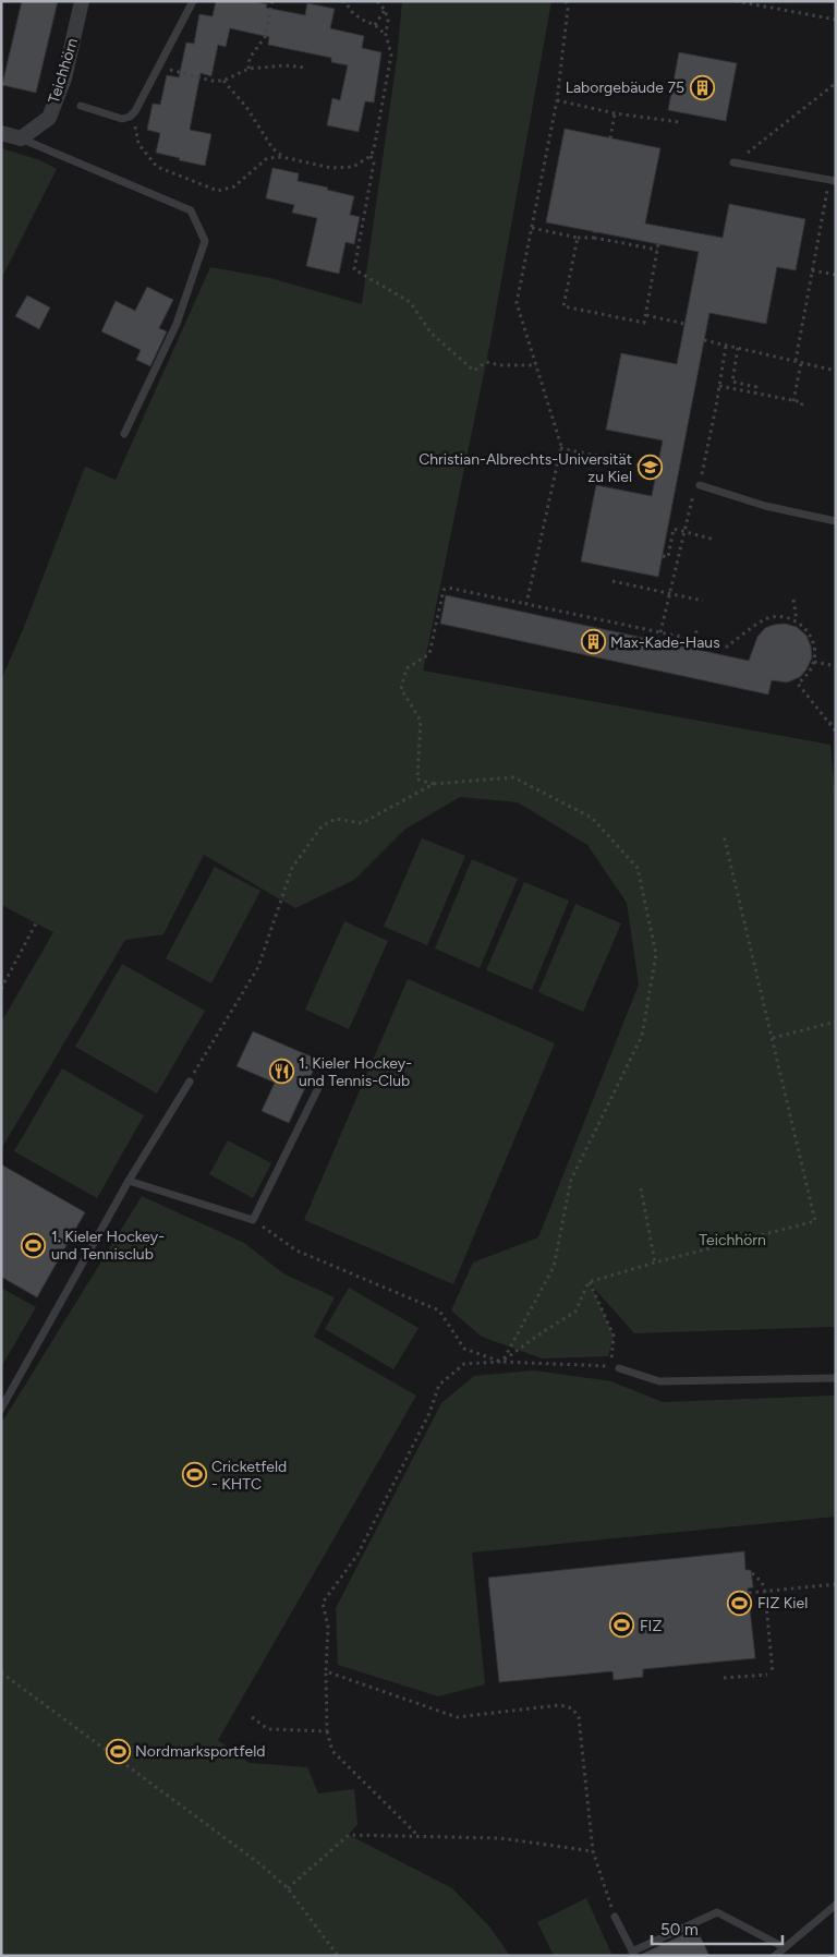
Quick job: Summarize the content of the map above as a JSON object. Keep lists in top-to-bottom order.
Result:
{
  "streets": {
    "street": ["Teichhörn"]
  },
  "parks": ["Teichhörn"],
  "places": {
    "building": ["Laborgebäude 75", "Max-Kade-Haus"],
    "school or university": ["Christian-Albrechts-Universität zu Kiel"],
    "restaurant": ["1. Kieler Hockey- und Tennis-Club"],
    "sports": [
      "1. Kieler Hockey- und Tennisclub",
      "Cricketfeld - KHTC",
      "FIZ Kiel",
      "FIZ",
      "Nordmarksportfeld"
    ]
  },
  "scale_bar": "50 m"
}
